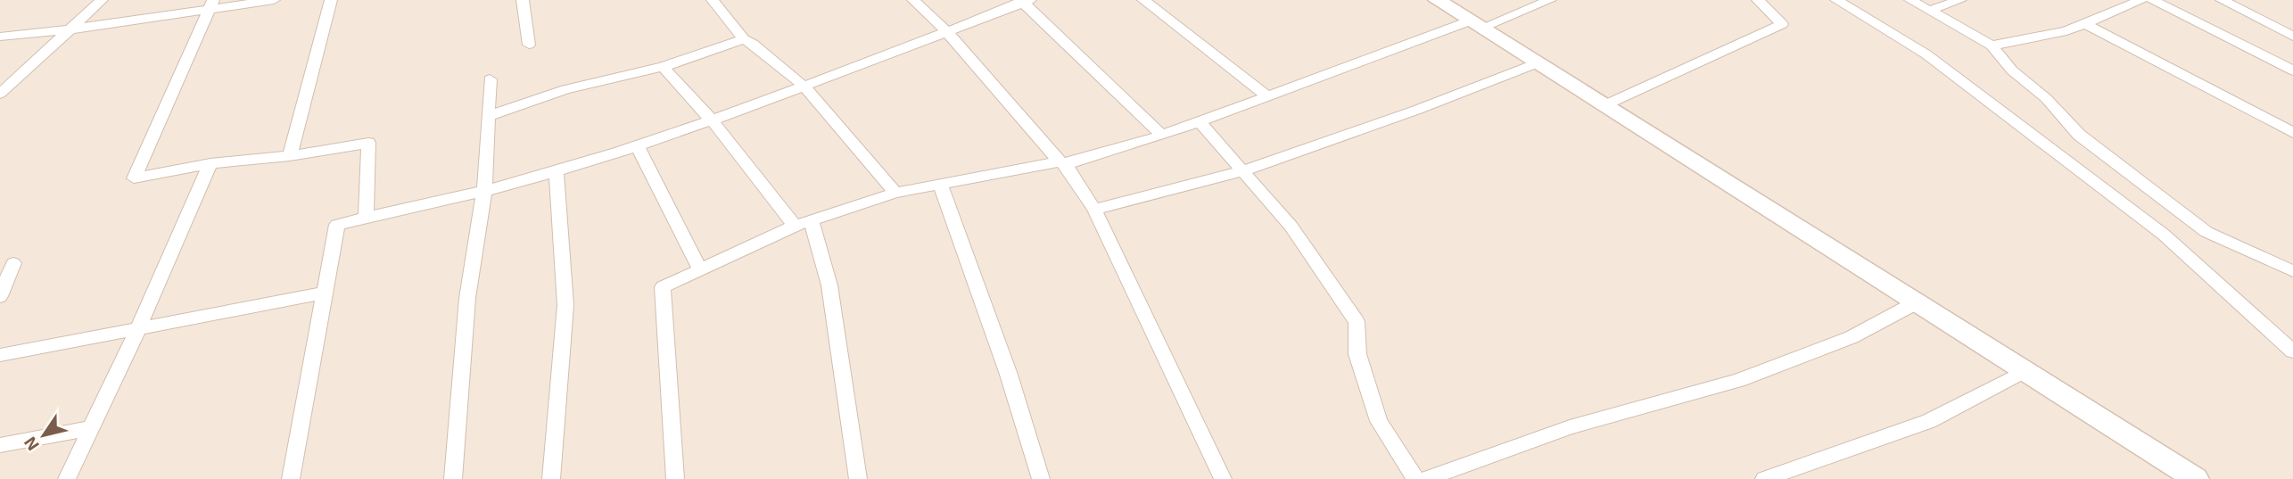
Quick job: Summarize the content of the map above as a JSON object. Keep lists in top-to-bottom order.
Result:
{
  "north": "bottom left"
}
